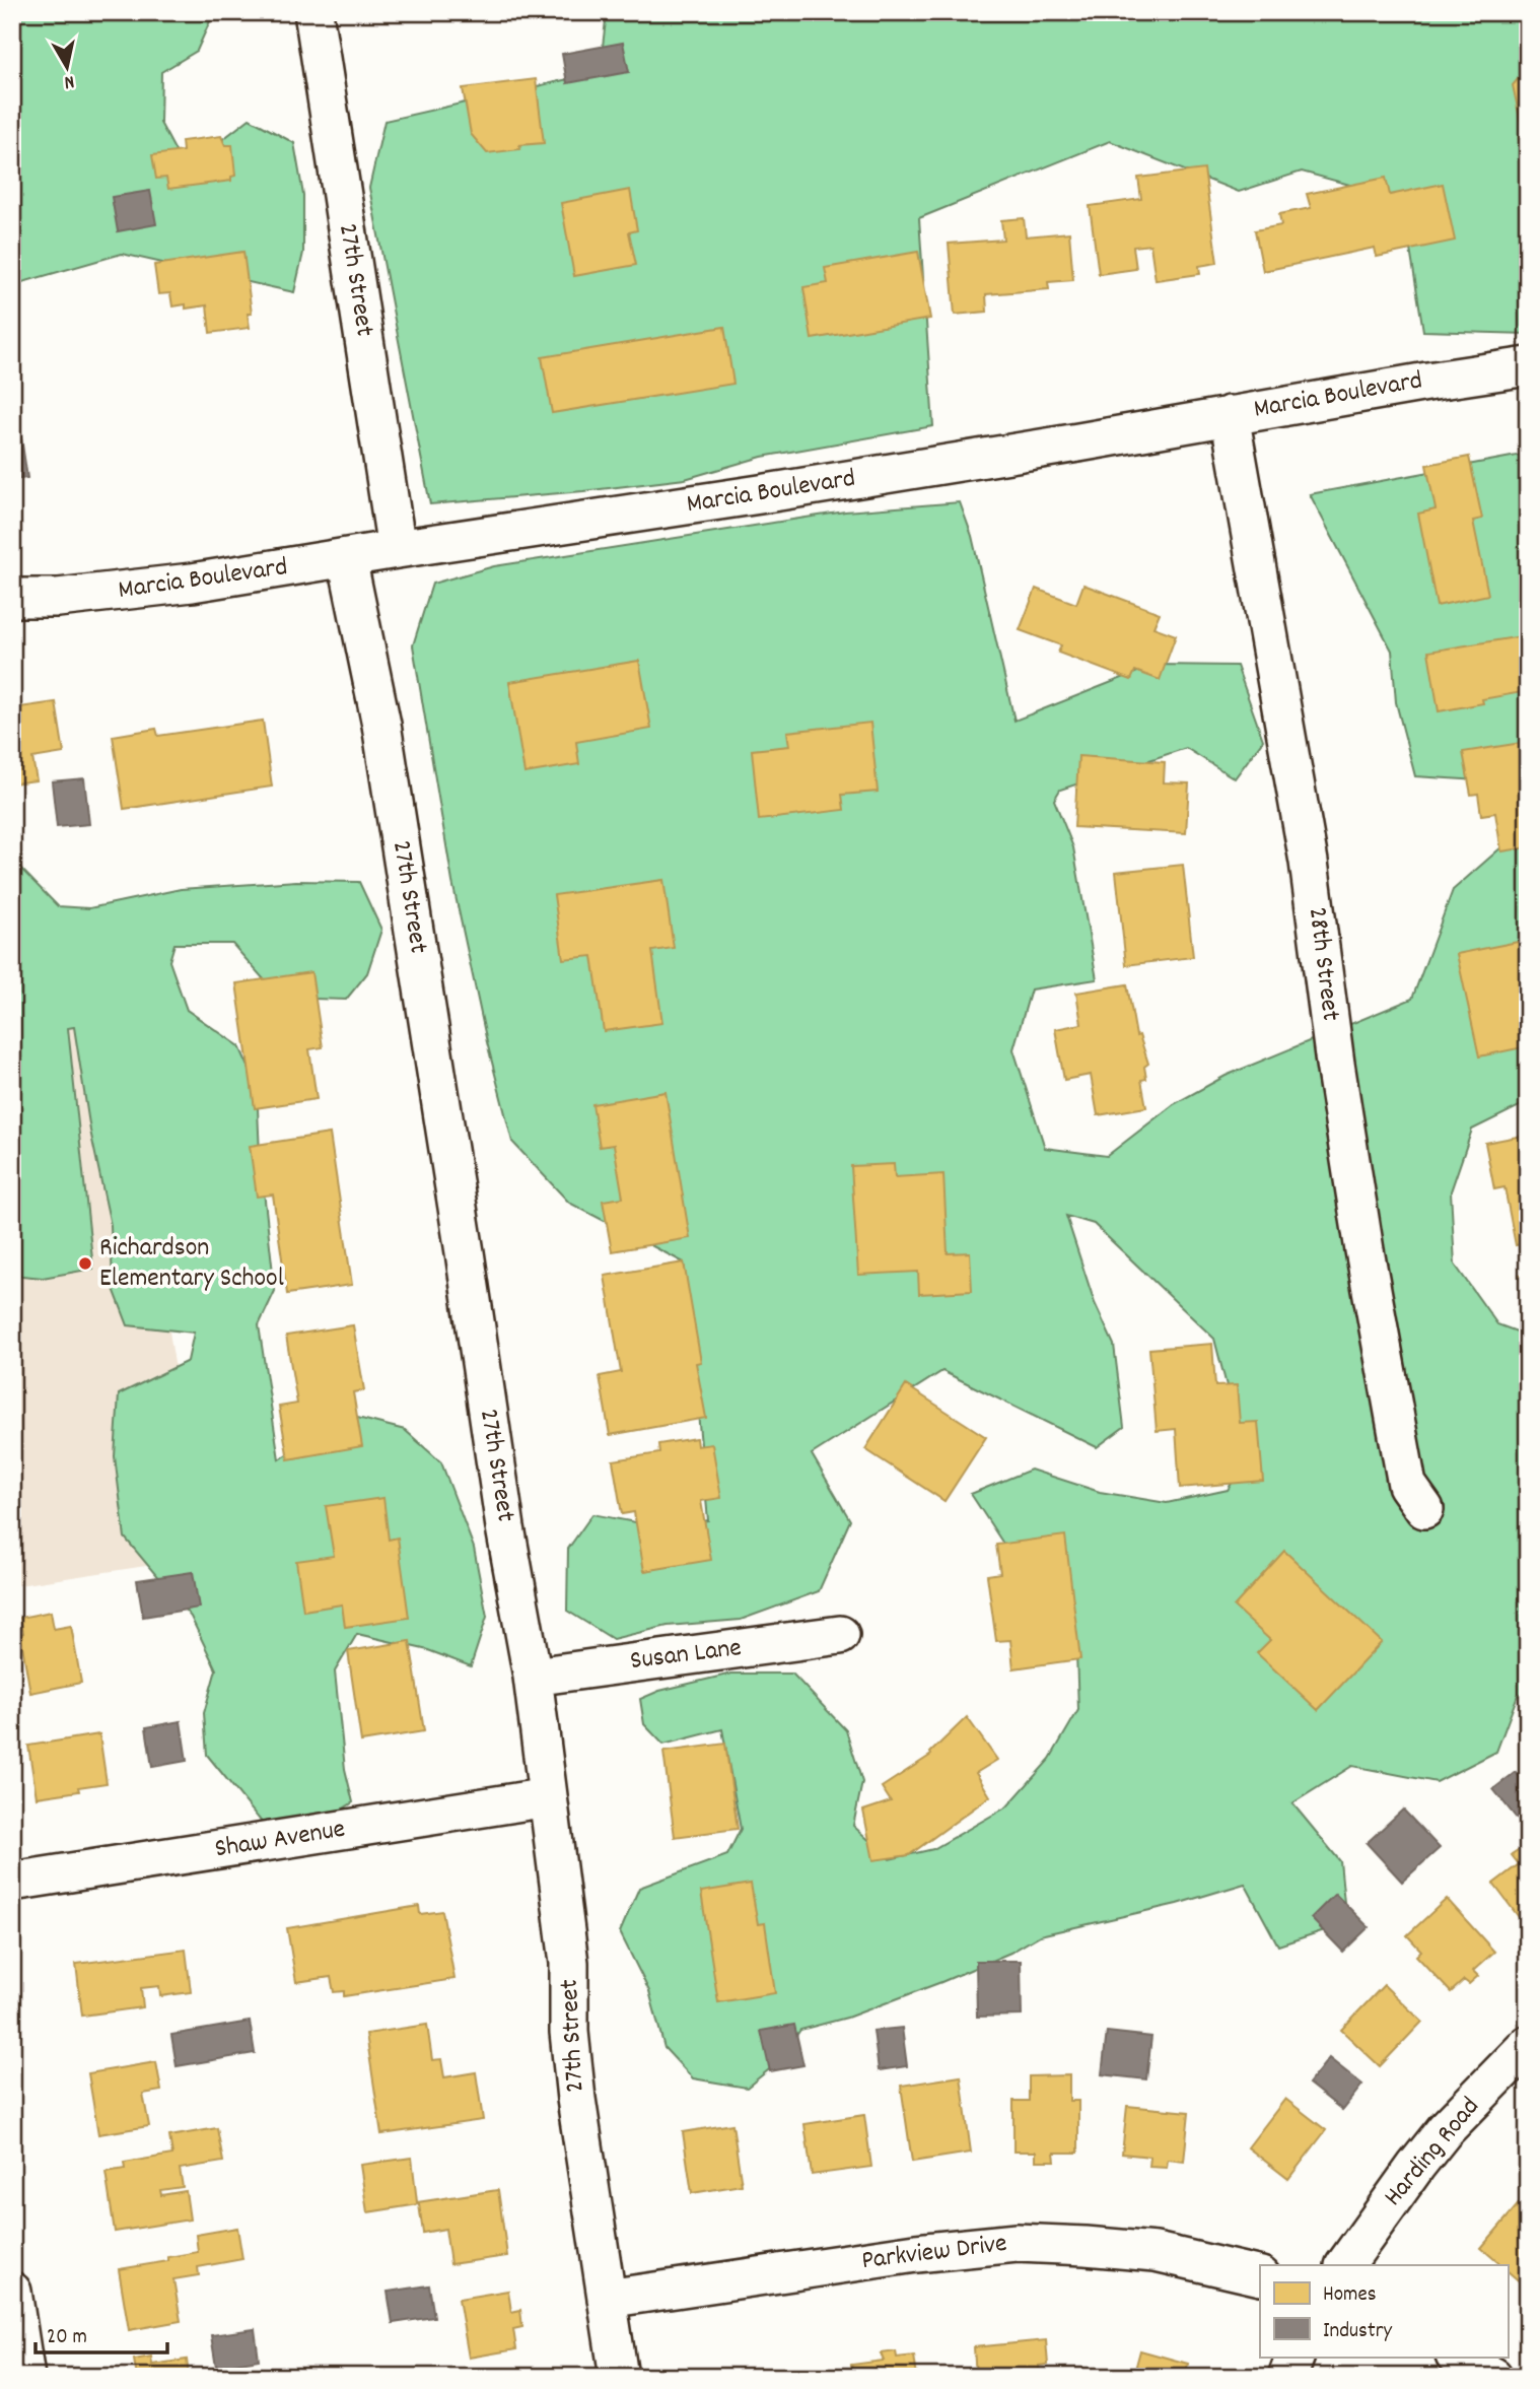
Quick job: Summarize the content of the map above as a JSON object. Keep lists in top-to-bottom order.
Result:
{
  "streets": {
    "street": [
      "27th Street",
      "Marcia Boulevard",
      "28th Street",
      "Susan Lane",
      "Shaw Avenue",
      "Harding Road",
      "Parkview Drive"
    ]
  },
  "crossings": [
    ["27th Street", "Marcia Boulevard"],
    ["27th Street", "Susan Lane"],
    ["27th Street", "Shaw Avenue"],
    ["27th Street", "Parkview Drive"],
    ["Marcia Boulevard", "28th Street"]
  ],
  "places": ["Richardson Elementary School"],
  "legend": ["Homes", "Industry"],
  "scale_bar": "20 m",
  "north": "bottom"
}
